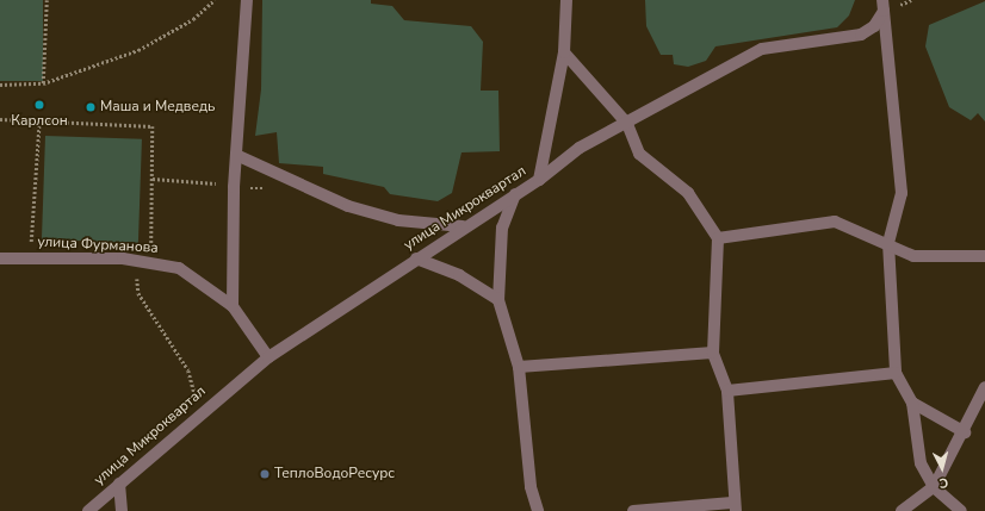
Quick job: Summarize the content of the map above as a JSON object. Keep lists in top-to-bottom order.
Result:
{
  "streets": {
    "street": ["улица Микроквартал", "улица Фурманова"]
  },
  "crossings": [
    ["улица Микроквартал", "улица Фурманова"]
  ],
  "places": ["Карлсон", "Маша и Медведь", "ТеплоВодоРесурс"],
  "north": "bottom"
}
